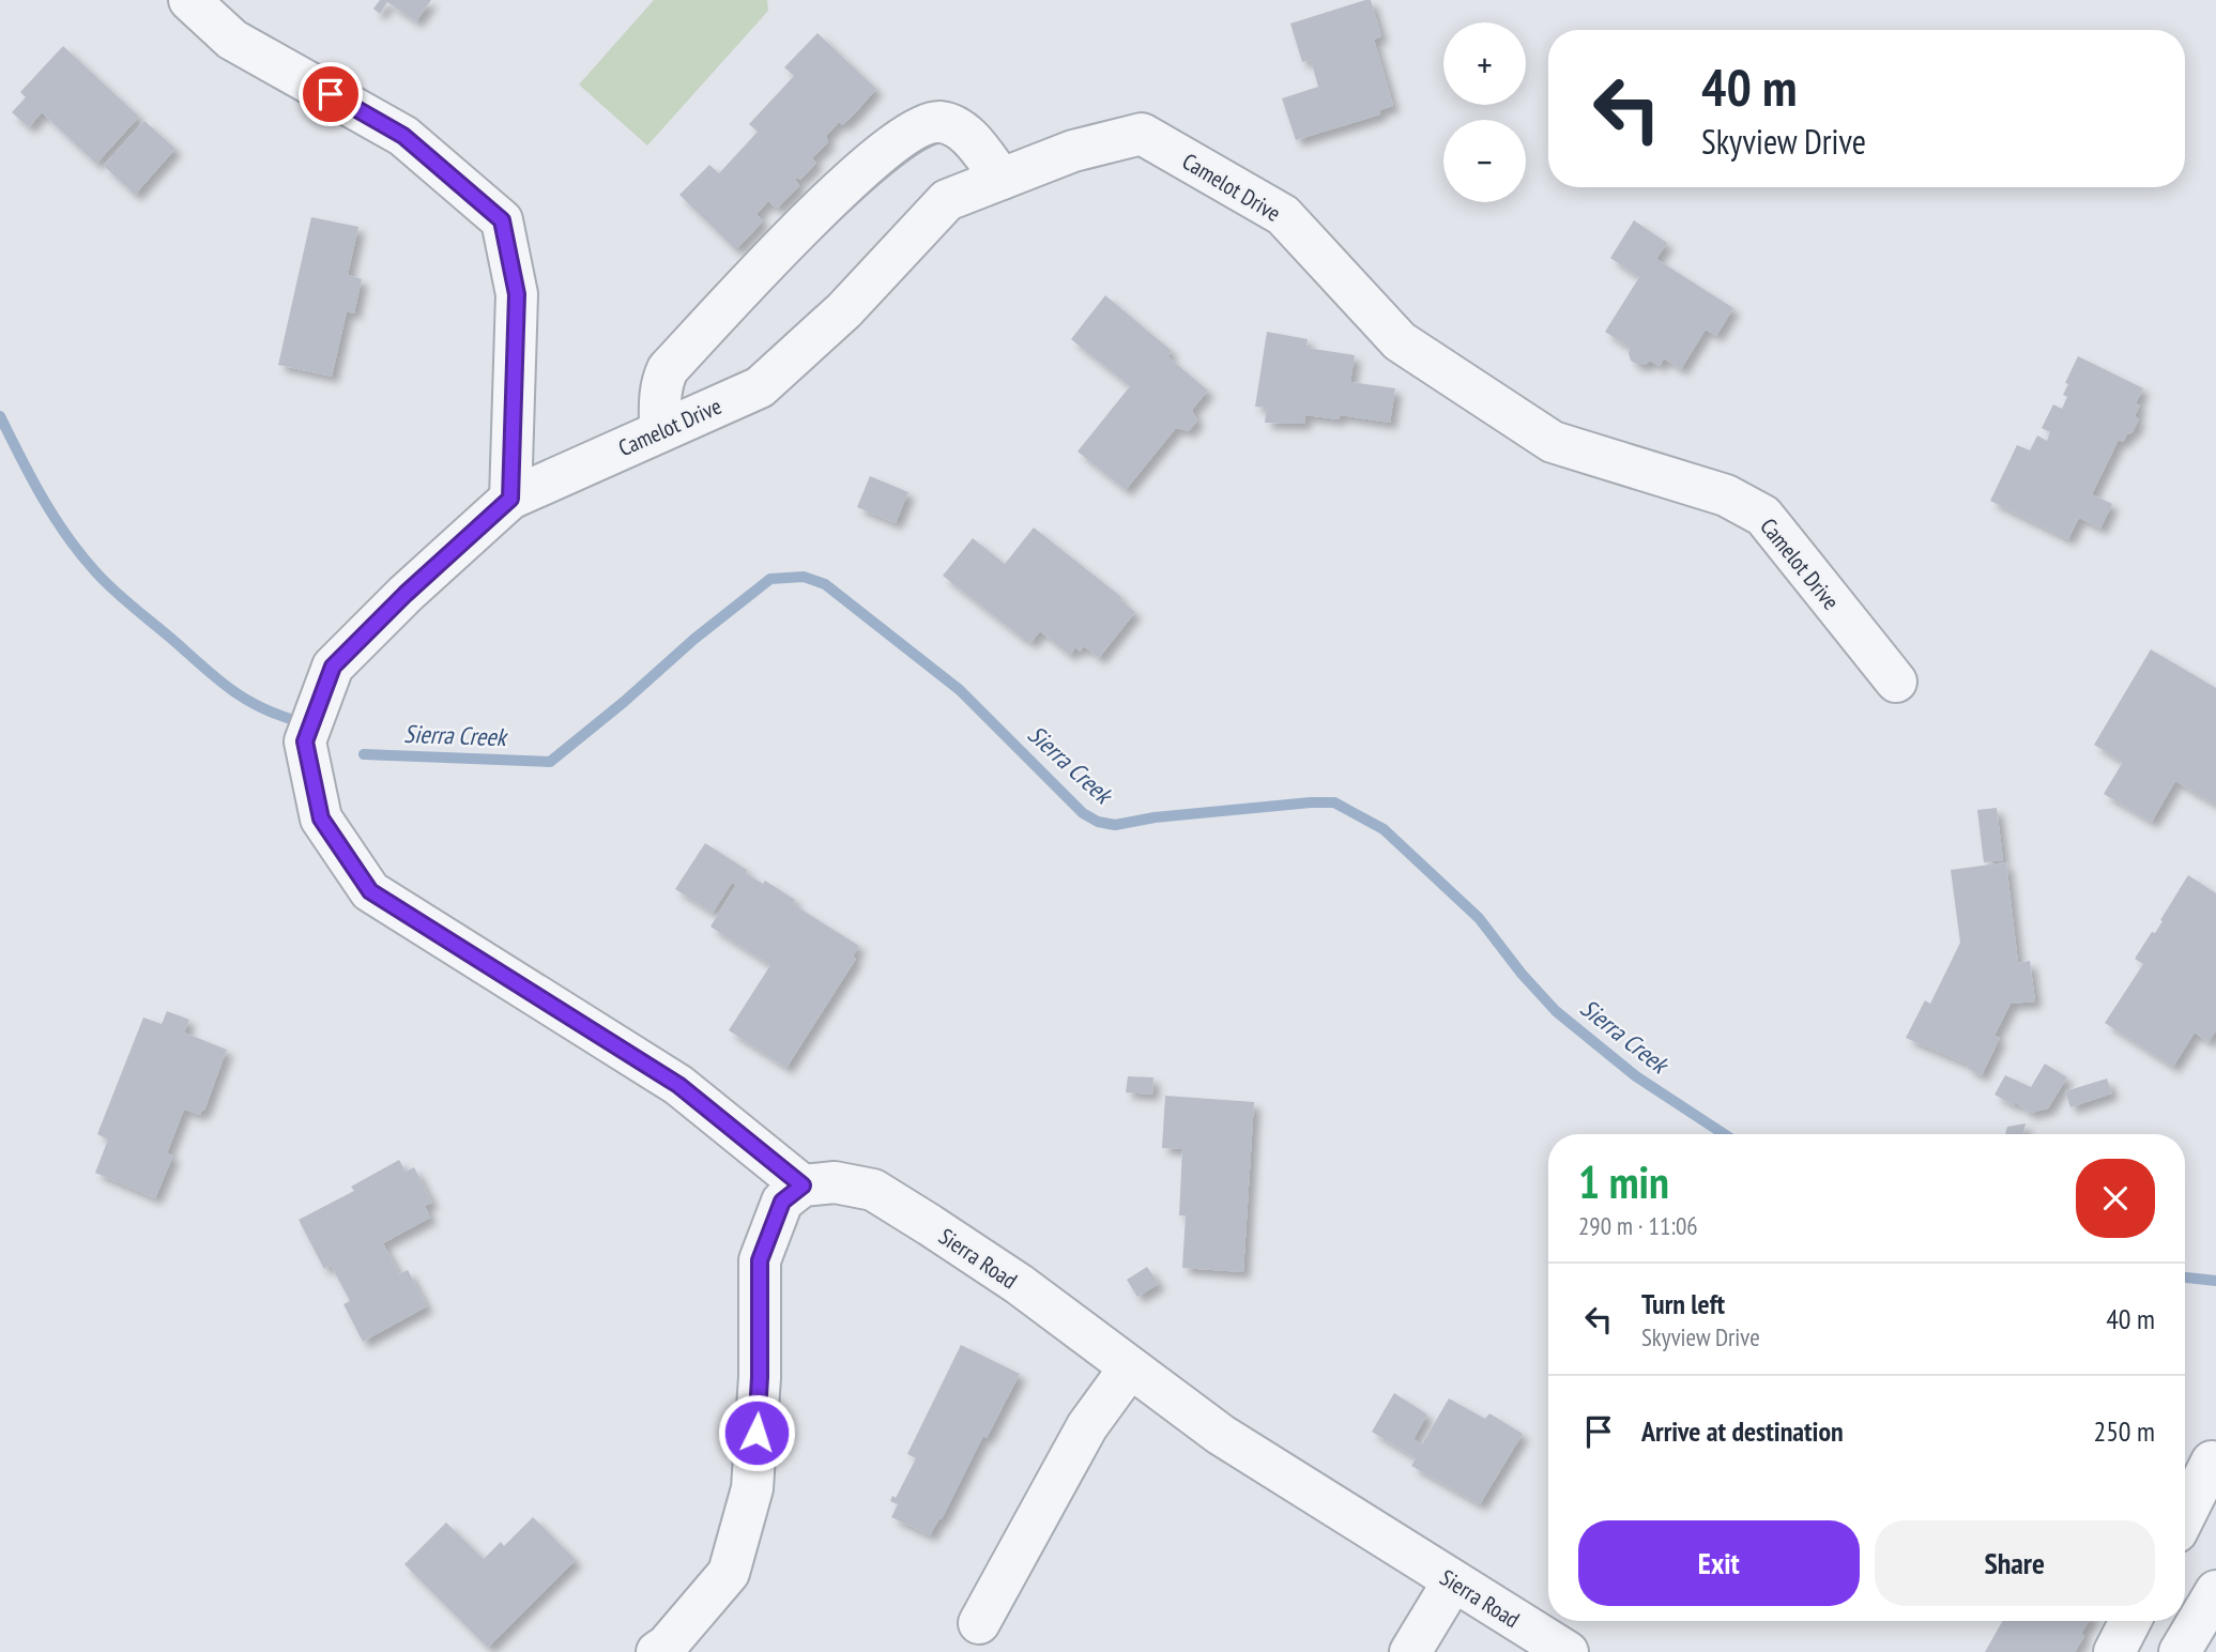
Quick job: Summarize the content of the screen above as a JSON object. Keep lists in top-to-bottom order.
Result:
{
  "streets": {
    "street": ["Camelot Drive", "Sierra Road"]
  },
  "crossings": [
    ["Camelot Drive", "Sierra Road"]
  ],
  "water": ["Sierra Creek"],
  "page": {
    "map_buttons": ["+", "−"],
    "turn": ["40 m", "Skyview Drive"],
    "heading": ["1 min", "290 m · 11:06"],
    "list": [
      {
        "name": "Turn left",
        "note": "Skyview Drive",
        "value": "40 m"
      },
      {
        "name": "Arrive at destination",
        "value": "250 m"
      }
    ],
    "buttons": ["Exit", "Share"]
  }
}
